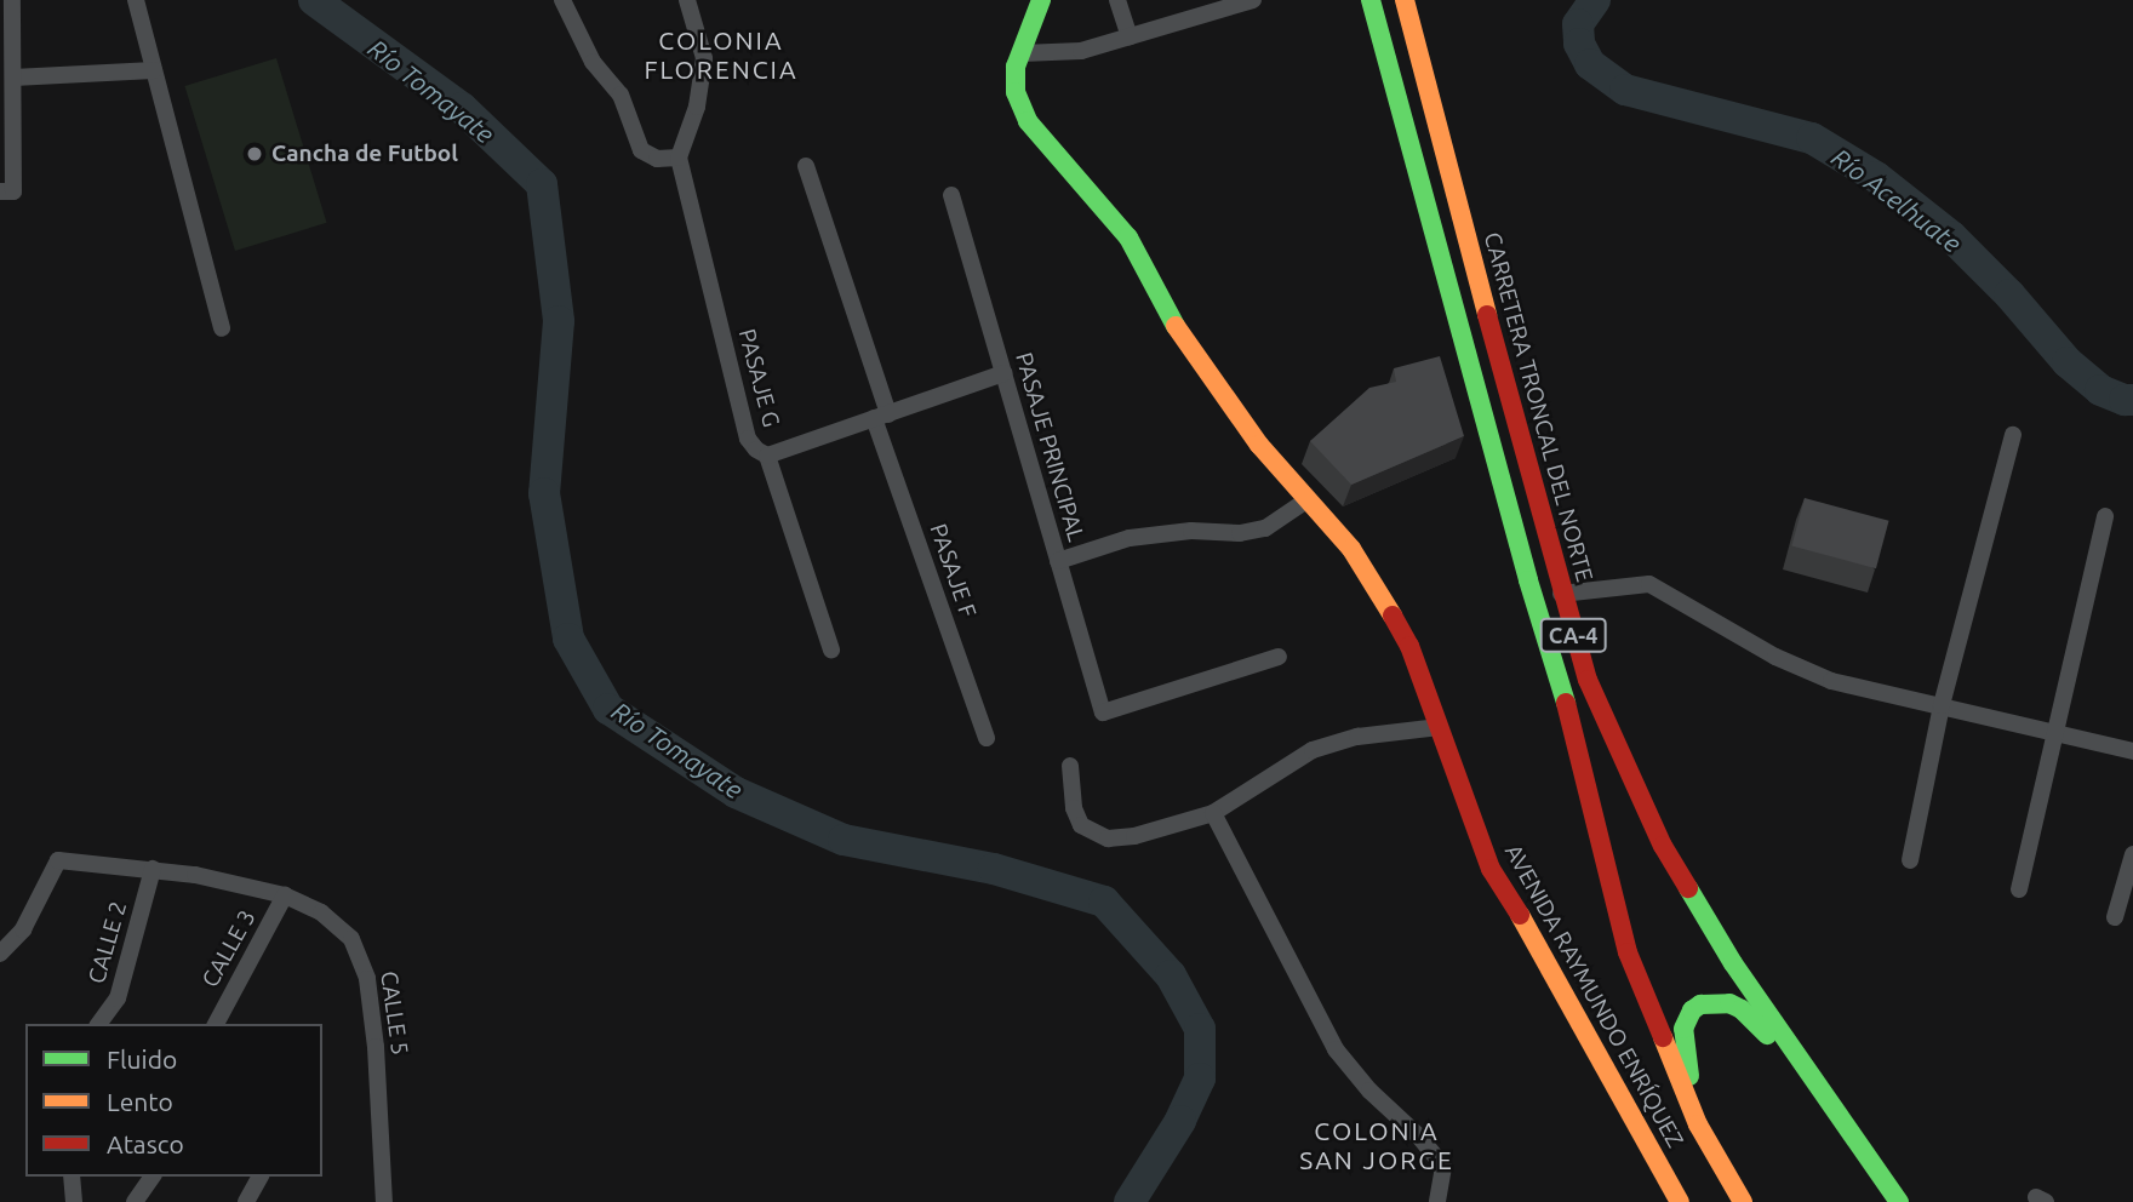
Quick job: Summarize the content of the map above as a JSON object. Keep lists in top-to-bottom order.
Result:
{
  "streets": {
    "main road": ["CARRETERA TRONCAL DEL NORTE", "CA-4", "AVENIDA RAYMUNDO ENRÍQUEZ"],
    "street": [
      "PASAJE G",
      "PASAJE PRINCIPAL",
      "PASAJE F",
      "CALLE 2",
      "CALLE 3",
      "CALLE 5"
    ]
  },
  "crossings": [
    ["CALLE 2", "CALLE 5"],
    ["CALLE 3", "CALLE 5"]
  ],
  "districts": ["COLONIA FLORENCIA", "COLONIA SAN JORGE"],
  "water": ["Río Tomayate", "Río Acelhuate"],
  "places": ["Cancha de Futbol"],
  "legend": ["Fluido", "Lento", "Atasco"]
}
